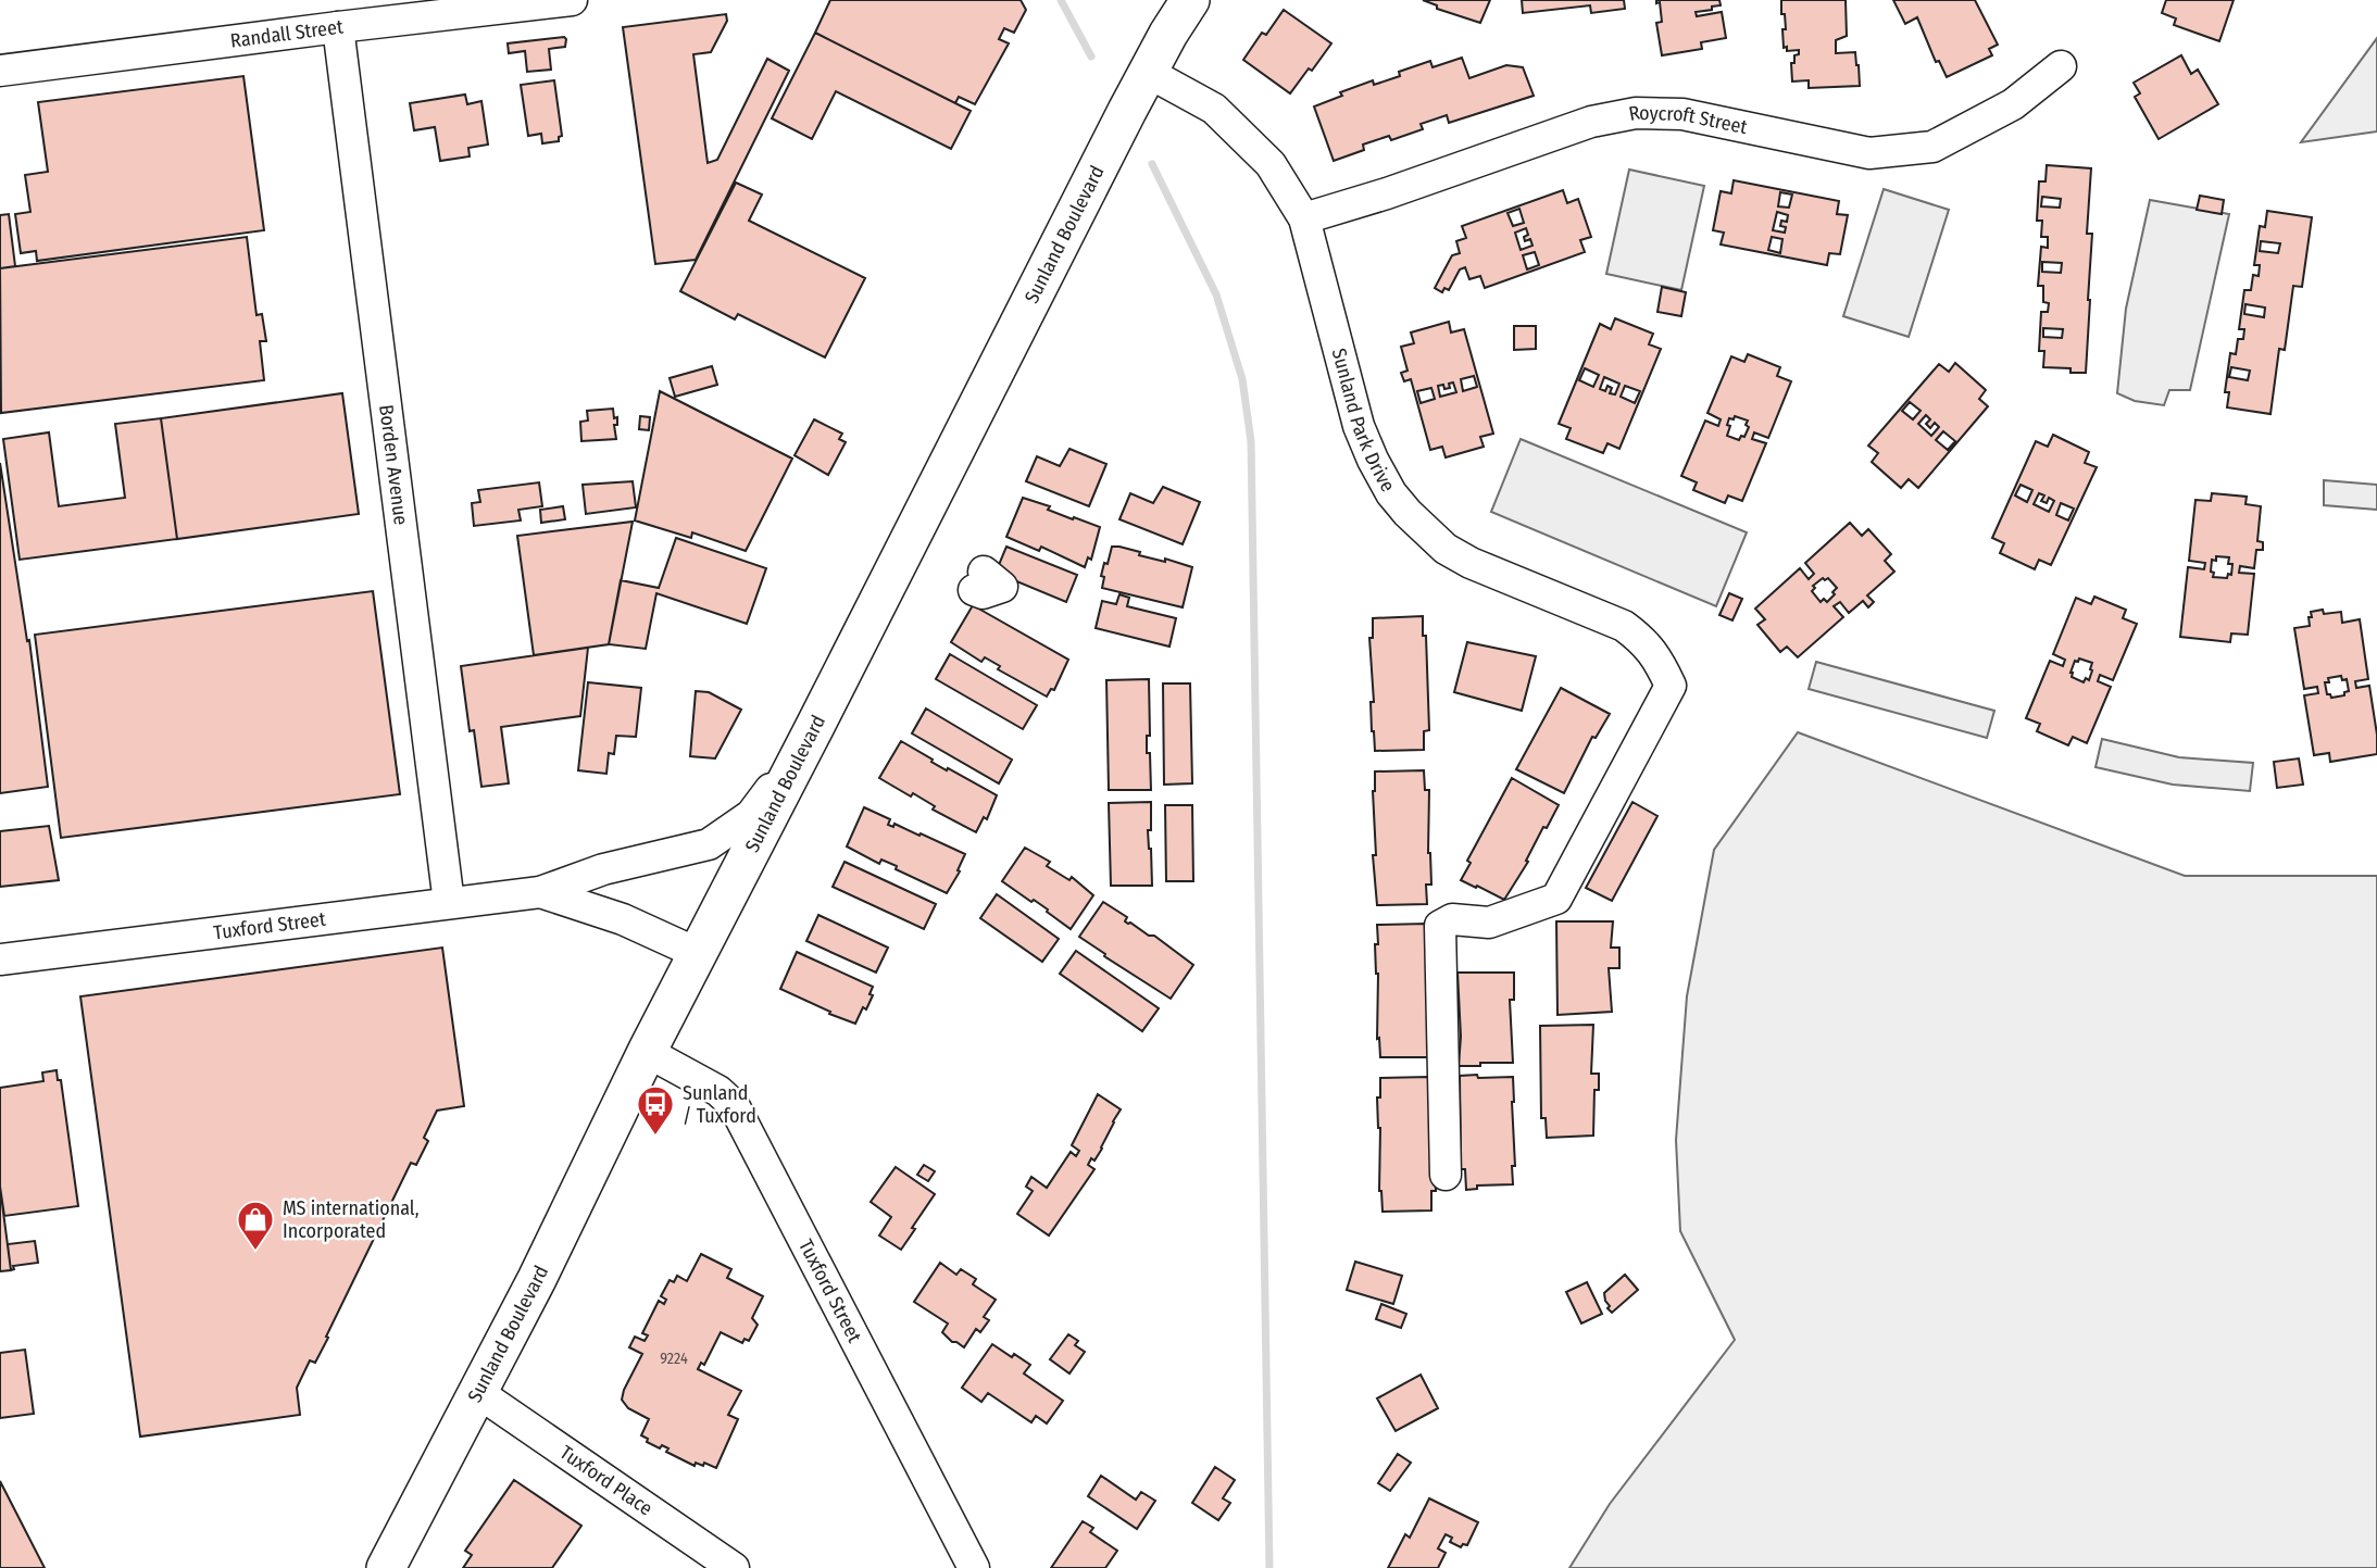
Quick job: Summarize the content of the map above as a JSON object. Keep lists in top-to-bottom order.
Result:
{
  "streets": {
    "main road": ["Sunland Boulevard"],
    "street": [
      "Randall Street",
      "Roycroft Street",
      "Sunland Park Drive",
      "Borden Avenue",
      "Tuxford Street",
      "Tuxford Place"
    ]
  },
  "crossings": [
    ["Randall Street", "Borden Avenue"],
    ["Roycroft Street", "Sunland Park Drive"],
    ["Sunland Boulevard", "Sunland Park Drive"],
    ["Sunland Boulevard", "Tuxford Street"],
    ["Sunland Boulevard", "Tuxford Place"],
    ["Borden Avenue", "Tuxford Street"]
  ],
  "places": {
    "bus stop": ["Sunland / Tuxford"],
    "shop": ["MS international, Incorporated"]
  },
  "house_numbers": ["9224"]
}
